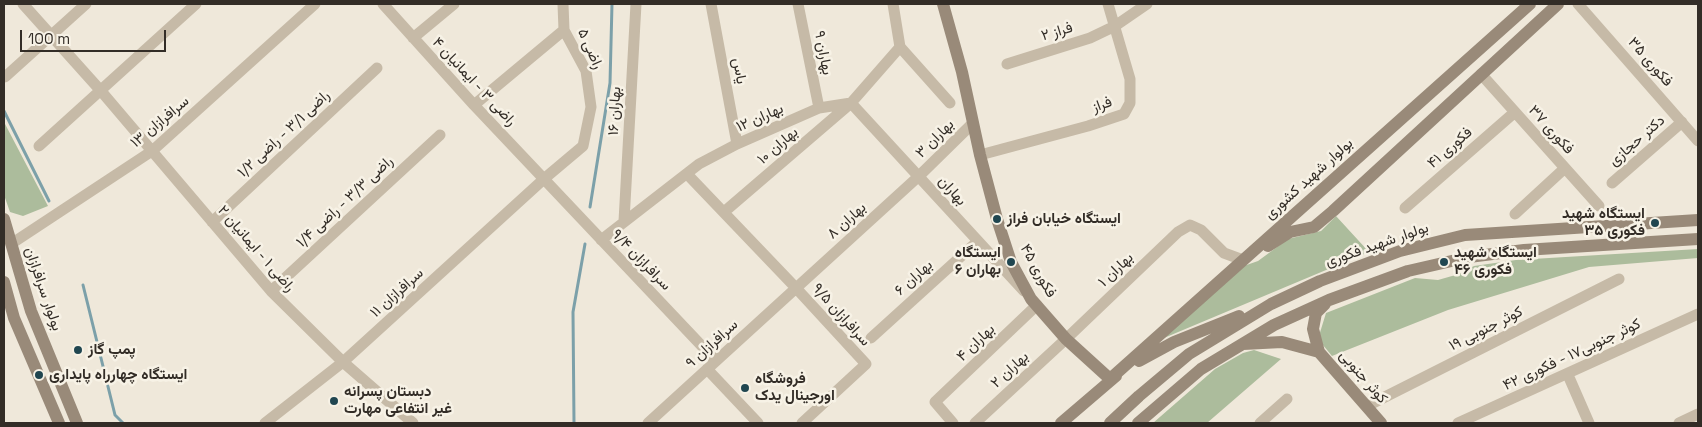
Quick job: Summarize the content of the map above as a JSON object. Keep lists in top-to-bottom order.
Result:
{
  "streets": {
    "main road": [
      "بولوار شهید کشوری",
      "بولوار شهید فکوری",
      "فکوری ۴۵",
      "بولوار سرافرازان",
      "کوثر جنوبی"
    ],
    "street": [
      "فراز ۲",
      "راضی ۵",
      "بهاران ۹",
      "فکوری ۳۵",
      "یاس",
      "راضی ۳ - ایمانیان ۴",
      "فراز",
      "بهاران ۱۶",
      "بهاران ۱۲",
      "سرافرازان ۱۳",
      "فکوری ۳۷",
      "راضی ۳/۱ - راضی ۱/۲",
      "بهاران ۳",
      "دکتر حجازی",
      "بهاران ۱۰",
      "فکوری ۴۱",
      "بهاران",
      "راضی ۳/۳ - راضی ۱/۴",
      "بهاران ۸",
      "راضی ۱ - ایمانیان ۲",
      "سرافرازان ۹/۴",
      "بهاران ۱",
      "بهاران ۶",
      "سرافرازان ۱۱",
      "سرافرازان ۹/۵",
      "کوثر جنوبی ۱۹",
      "بهاران ۴",
      "سرافرازان ۹",
      "کوثر جنوبی۱۷ - فکوری ۴۲",
      "بهاران ۲"
    ]
  },
  "crossings": [
    ["فراز ۲", "فراز"],
    ["راضی ۵", "راضی ۳ - ایمانیان ۴"],
    ["راضی ۵", "سرافرازان ۹/۴"],
    ["راضی ۵", "سرافرازان ۱۱"],
    ["بهاران ۹", "بهاران ۱۲"],
    ["فکوری ۳۵", "دکتر حجازی"],
    ["یاس", "بهاران ۱۲"],
    ["راضی ۳ - ایمانیان ۴", "سرافرازان ۹/۴"],
    ["راضی ۳ - ایمانیان ۴", "سرافرازان ۱۱"],
    ["فراز", "فکوری ۴۵"],
    ["بهاران ۱۶", "بهاران ۱۲"],
    ["بهاران ۱۲", "بهاران ۱۰"],
    ["بهاران ۱۲", "بهاران"],
    ["بهاران ۱۲", "سرافرازان ۹/۴"],
    ["سرافرازان ۱۳", "راضی ۱ - ایمانیان ۲"],
    ["سرافرازان ۱۳", "بولوار سرافرازان"],
    ["فکوری ۳۷", "فکوری ۴۱"],
    ["راضی ۳/۱ - راضی ۱/۲", "راضی ۱ - ایمانیان ۲"],
    ["بهاران ۳", "بهاران"],
    ["بهاران ۳", "بهاران ۸"],
    ["بهاران ۳", "فکوری ۴۵"],
    ["بهاران ۱۰", "بهاران"],
    ["بولوار شهید کشوری", "بهاران ۱"],
    ["بولوار شهید کشوری", "فکوری ۴۵"],
    ["بهاران", "بهاران ۸"],
    ["بهاران", "فکوری ۴۵"],
    ["بهاران", "بهاران ۶"],
    ["بهاران", "بهاران ۴"],
    ["راضی ۳/۳ - راضی ۱/۴", "راضی ۱ - ایمانیان ۲"],
    ["بهاران ۸", "سرافرازان ۹/۵"],
    ["بهاران ۸", "سرافرازان ۹"],
    ["راضی ۱ - ایمانیان ۲", "سرافرازان ۱۱"],
    ["سرافرازان ۹/۴", "سرافرازان ۱۱"],
    ["سرافرازان ۹/۴", "سرافرازان ۹"],
    ["بهاران ۱", "فکوری ۴۵"],
    ["بهاران ۱", "بهاران ۲"],
    ["فکوری ۴۵", "بهاران ۴"],
    ["فکوری ۴۵", "بهاران ۲"],
    ["سرافرازان ۹/۵", "سرافرازان ۹"],
    ["کوثر جنوبی ۱۹", "کوثر جنوبی"]
  ],
  "places": [
    "ایستگاه خیابان فراز",
    "ایستگاه شهید فکوری ۳۵",
    "ایستگاه بهاران ۶",
    "ایستگاه شهید فکوری ۴۶",
    "پمپ گاز",
    "ایستگاه چهارراه پایداری",
    "فروشگاه اورجینال یدک",
    "دبستان پسرانه غیر انتفاعی مهارت"
  ],
  "scale_bar": "100 m"
}
